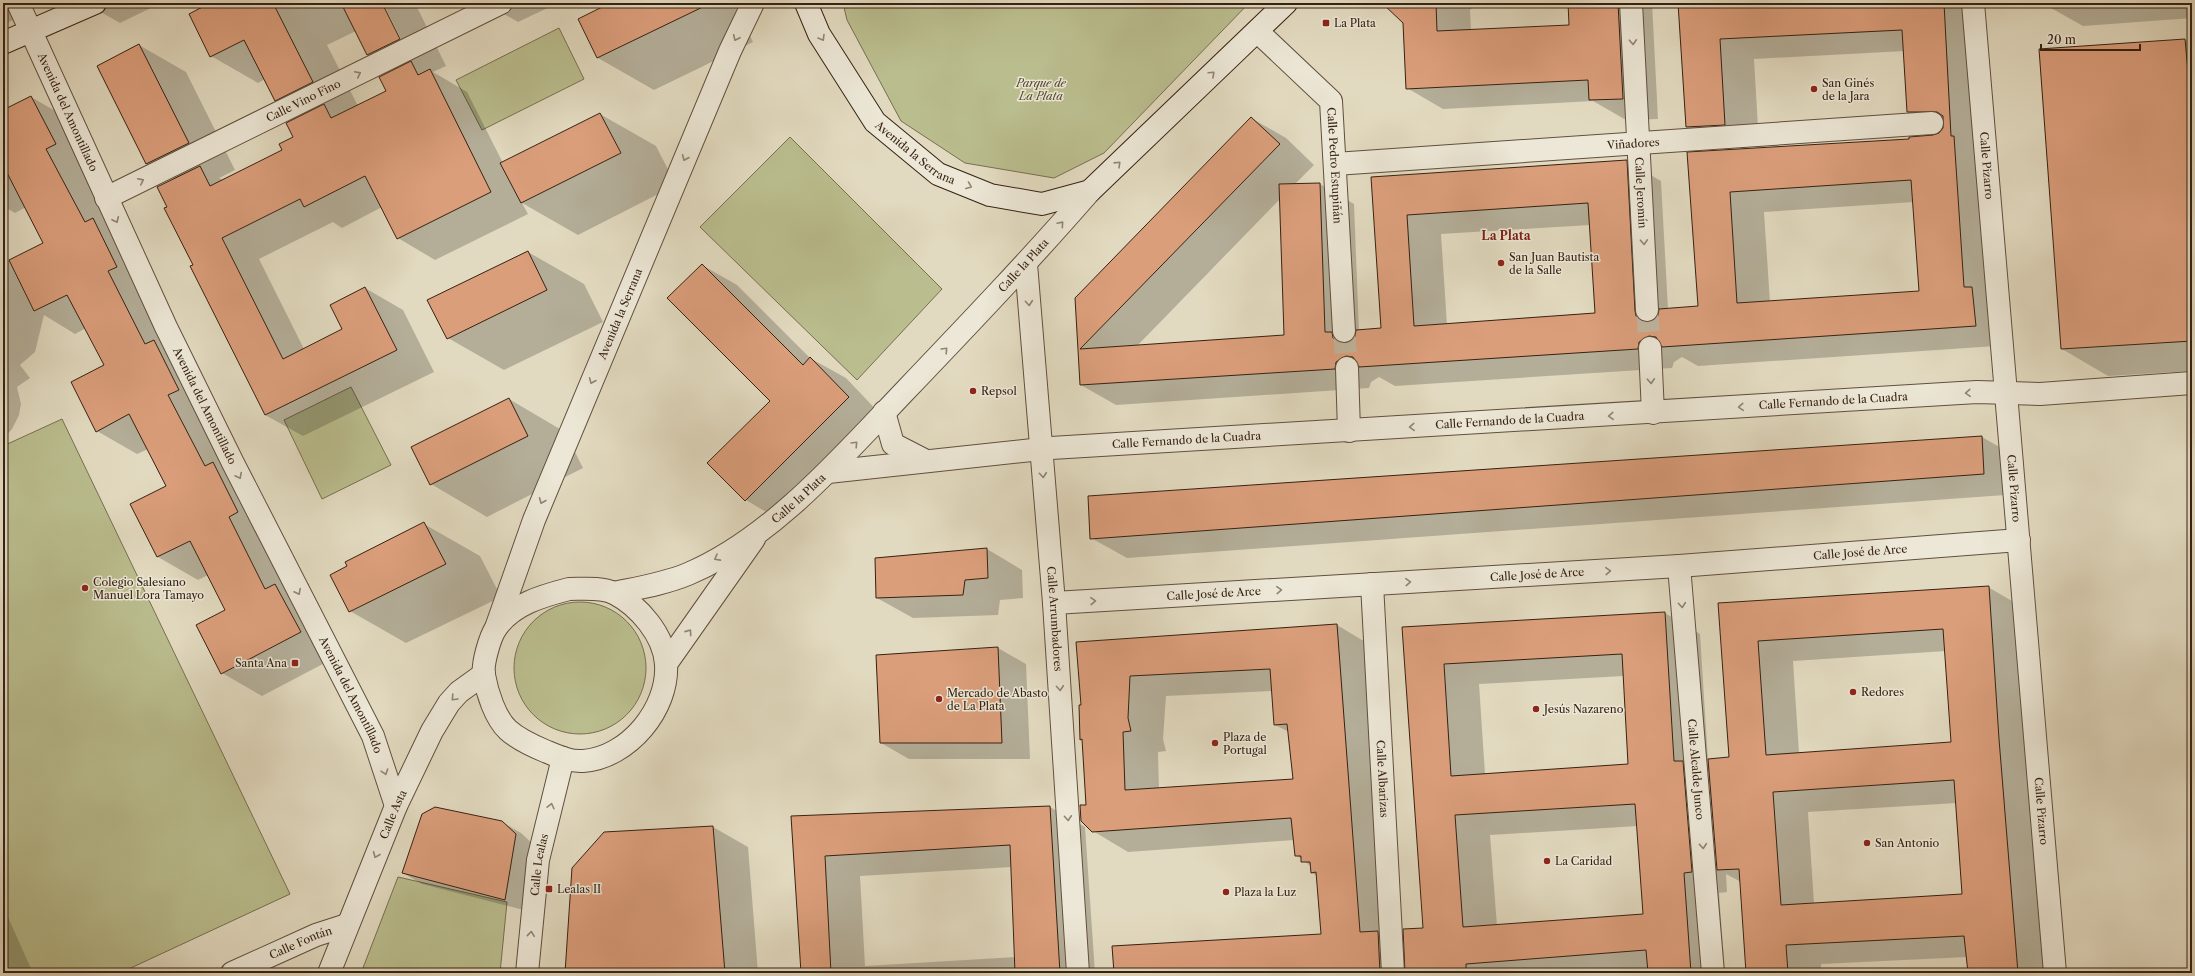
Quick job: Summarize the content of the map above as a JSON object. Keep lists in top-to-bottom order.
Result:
{
  "streets": {
    "street": [
      "Calle Vino Fino",
      "Avenida del Amontillado",
      "Viñadores",
      "Avenida la Serrana",
      "Calle Pizarro",
      "Calle Pedro Estupiñán",
      "Calle Jeromín",
      "Calle la Plata",
      "Calle Fernando de la Cuadra",
      "Calle José de Arce",
      "Calle Arrumbadores",
      "Calle Alcalde Junco",
      "Calle Albarizas",
      "Calle Asta",
      "Calle Lealas",
      "Calle Fontán"
    ]
  },
  "crossings": [
    ["Calle Vino Fino", "Avenida del Amontillado"],
    ["Avenida del Amontillado", "Calle Asta"],
    ["Viñadores", "Calle Pedro Estupiñán"],
    ["Viñadores", "Calle Jeromín"],
    ["Avenida la Serrana", "Calle la Plata"],
    ["Avenida la Serrana", "Calle Asta"],
    ["Calle Pizarro", "Calle Fernando de la Cuadra"],
    ["Calle Pizarro", "Calle José de Arce"],
    ["Calle Pedro Estupiñán", "Calle la Plata"],
    ["Calle la Plata", "Calle Fernando de la Cuadra"],
    ["Calle la Plata", "Calle Arrumbadores"],
    ["Calle Fernando de la Cuadra", "Calle Arrumbadores"],
    ["Calle José de Arce", "Calle Arrumbadores"],
    ["Calle José de Arce", "Calle Alcalde Junco"],
    ["Calle José de Arce", "Calle Albarizas"],
    ["Calle Asta", "Calle Fontán"]
  ],
  "one_way": [
    "Calle Vino Fino",
    "Avenida del Amontillado",
    "Calle Jeromín",
    "Calle Fernando de la Cuadra",
    "Calle José de Arce",
    "Calle Arrumbadores",
    "Calle Alcalde Junco",
    "Calle Asta",
    "Calle Lealas"
  ],
  "districts": ["La Plata"],
  "parks": ["Parque de La Plata"],
  "places": {
    "transit": ["La Plata", "Santa Ana", "Lealas II"],
    "other": [
      "San Ginés de la Jara",
      "San Juan Bautista de la Salle",
      "Repsol",
      "Colegio Salesiano Manuel Lora Tamayo",
      "Redores",
      "Mercado de Abasto de La Plata",
      "Jesús Nazareno",
      "Plaza de Portugal",
      "San Antonio",
      "La Caridad",
      "Plaza la Luz"
    ]
  },
  "scale_bar": "20 m"
}
